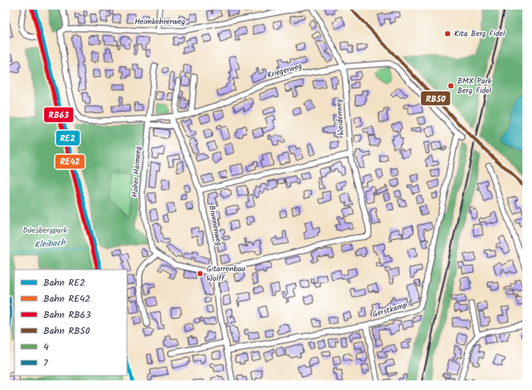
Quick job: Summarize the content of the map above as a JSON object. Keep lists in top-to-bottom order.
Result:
{
  "streets": {
    "street": [
      "Heimkehrerweg",
      "Kriegerweg",
      "Weidenweg",
      "Hoher Hainweg",
      "Brunnenweg",
      "Gerstkamp"
    ]
  },
  "crossings": [
    ["Heimkehrerweg", "Kriegerweg"],
    ["Heimkehrerweg", "Weidenweg"],
    ["Kriegerweg", "Weidenweg"],
    ["Kriegerweg", "Hoher Hainweg"],
    ["Kriegerweg", "Brunnenweg"],
    ["Kriegerweg", "Gerstkamp"],
    ["Weidenweg", "Hoher Hainweg"],
    ["Hoher Hainweg", "Brunnenweg"],
    ["Brunnenweg", "Gerstkamp"]
  ],
  "water": ["Kleibach"],
  "parks": ["Düesbergpark"],
  "places": ["Kita Berg Fidel", "BMX Park Berg Fidel", "Gitarrenbau Wolff"],
  "lines": [
    "rail line RE2",
    "rail line RB63",
    "rail line RB50",
    "rail line RE42",
    "transit line 7",
    "transit line 4"
  ],
  "legend": [
    "Bahn RE2",
    "Bahn RE42",
    "Bahn RB63",
    "Bahn RB50",
    "4",
    "7"
  ]
}
